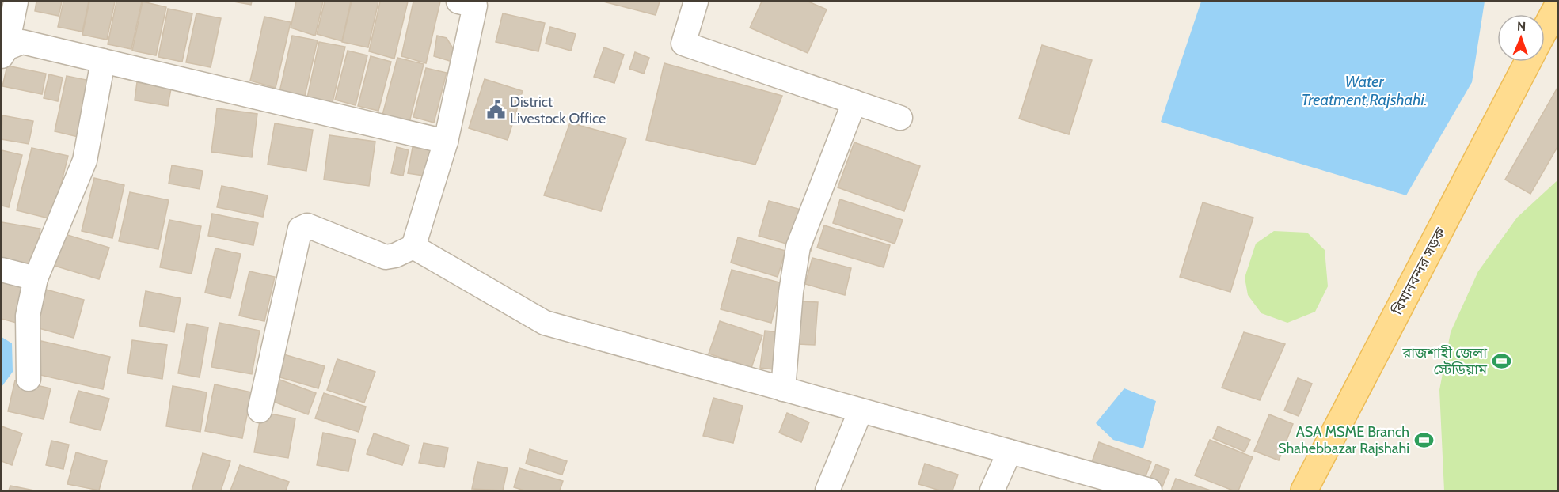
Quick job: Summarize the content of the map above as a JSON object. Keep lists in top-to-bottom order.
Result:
{
  "streets": {
    "main road": ["বিমানবন্দর সড়ক"]
  },
  "water": ["Water Treatment,Rajshahi."],
  "places": {
    "public building": ["District Livestock Office"],
    "sports": ["রাজশাহী জেলা স্টেডিয়াম", "ASA MSME Branch Shahebbazar Rajshahi"]
  },
  "north": "top"
}
